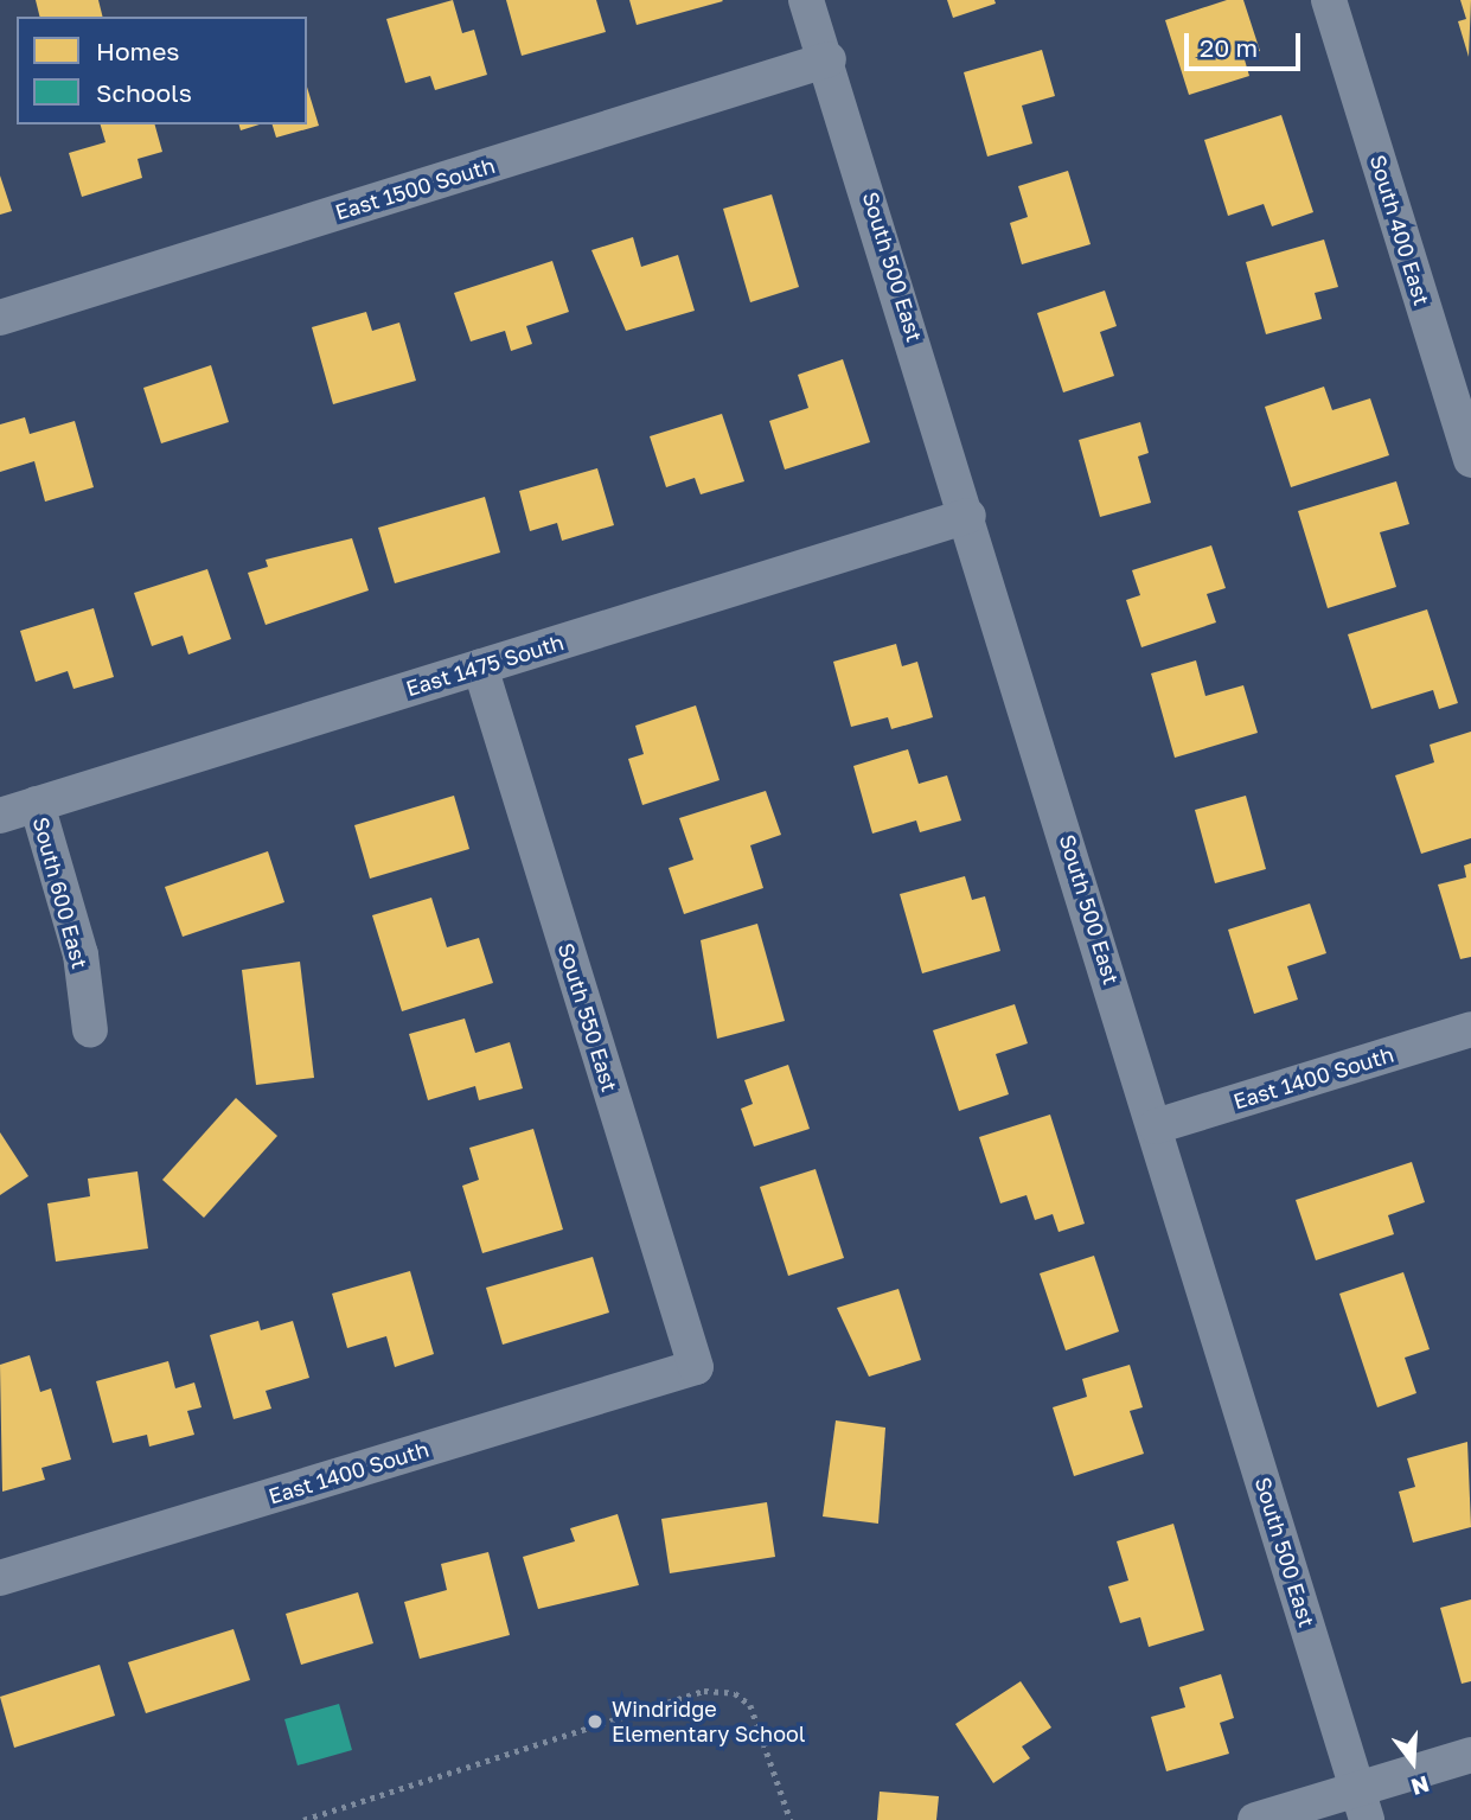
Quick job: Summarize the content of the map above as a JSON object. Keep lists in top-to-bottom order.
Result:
{
  "streets": {
    "street": [
      "East 1500 South",
      "South 400 East",
      "South 500 East",
      "East 1475 South",
      "South 600 East",
      "South 550 East",
      "East 1400 South"
    ]
  },
  "crossings": [
    ["East 1500 South", "South 500 East"],
    ["South 500 East", "East 1475 South"],
    ["South 500 East", "East 1400 South"],
    ["East 1475 South", "South 600 East"],
    ["East 1475 South", "South 550 East"],
    ["South 550 East", "East 1400 South"]
  ],
  "places": ["Windridge Elementary School"],
  "legend": ["Homes", "Schools"],
  "scale_bar": "20 m",
  "north": "bottom"
}
